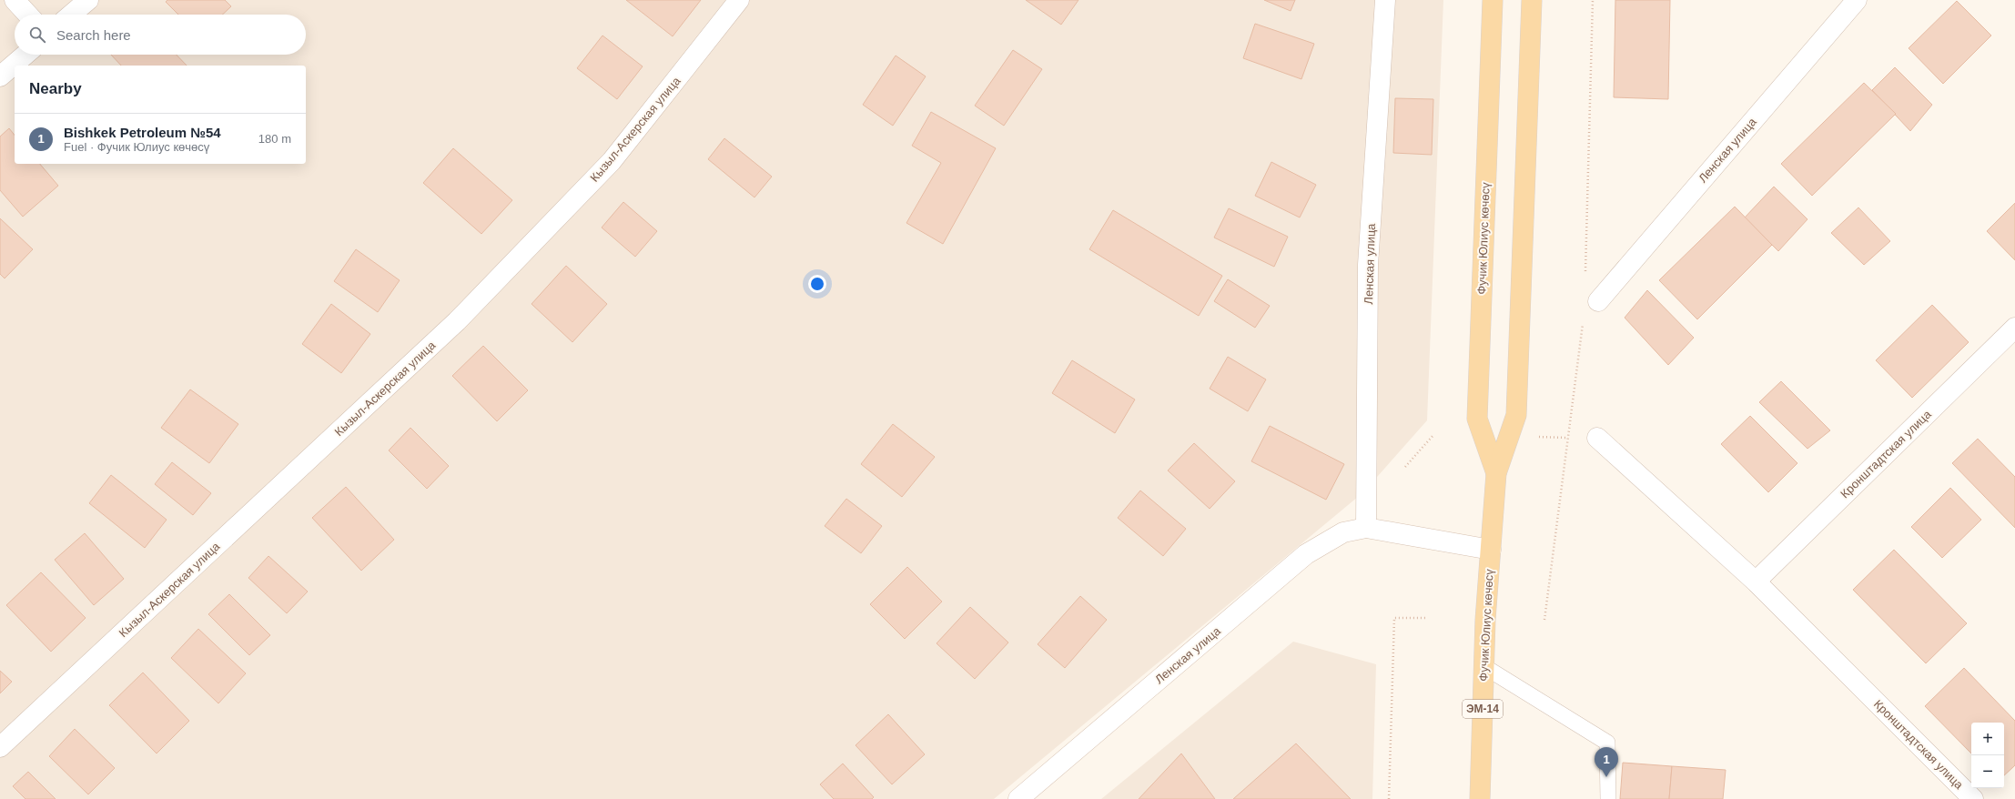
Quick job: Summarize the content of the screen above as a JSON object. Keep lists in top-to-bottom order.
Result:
{
  "streets": {
    "main road": ["Фучик Юлиус көчөсү", "ЭМ-14"],
    "street": ["Кызыл-Аскерская улица", "Ленская улица", "Кронштадтская улица"]
  },
  "crossings": [
    ["Ленская улица", "Фучик Юлиус көчөсү"]
  ],
  "page": {
    "search": "Search here",
    "heading": "Nearby",
    "list": [
      {
        "mark": "1",
        "name": "Bishkek Petroleum №54",
        "note": "Fuel · Фучик Юлиус көчөсү",
        "value": "180 m"
      }
    ],
    "map_buttons": ["+", "−"],
    "pins": "1"
  }
}
